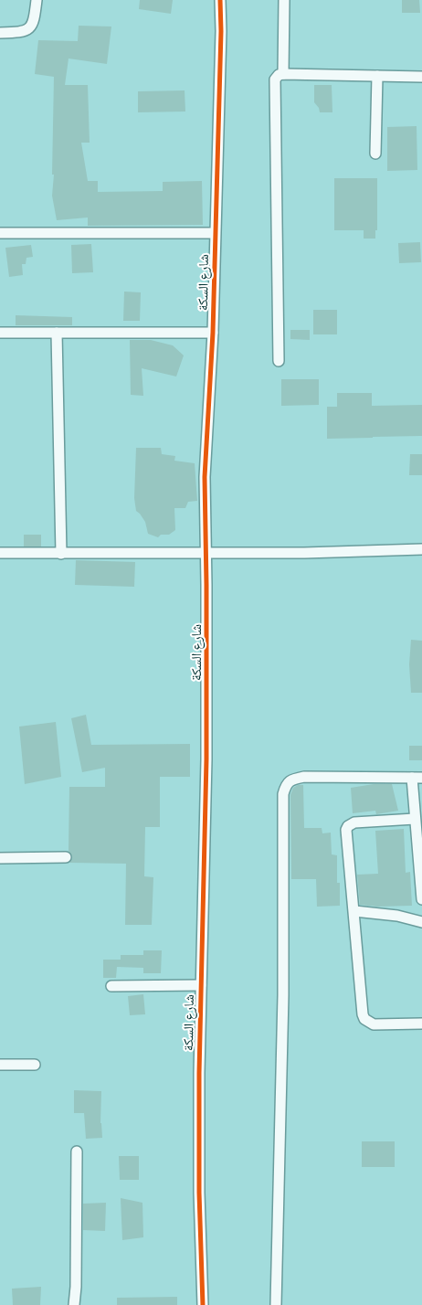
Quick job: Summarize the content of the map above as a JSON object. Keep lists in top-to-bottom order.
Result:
{
  "streets": {
    "street": ["شارع السكة"]
  }
}
